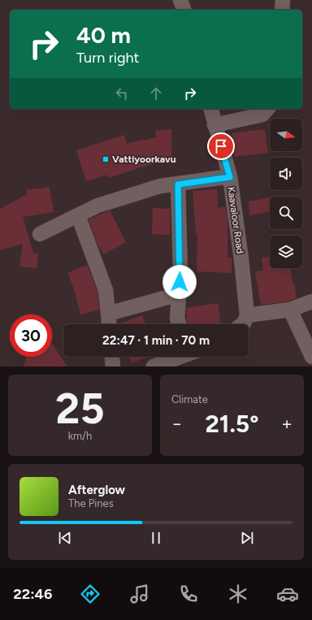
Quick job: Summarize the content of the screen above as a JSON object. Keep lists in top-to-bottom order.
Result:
{
  "streets": {
    "street": ["Kaavaloor Road"]
  },
  "places": {
    "transit": ["Vattiyoorkavu"]
  },
  "north": "right",
  "page": {
    "turn": ["40 m", "Turn right"],
    "limit": "30",
    "trip": "22:47 · 1 min · 70 m",
    "tile": [
      ["25", "km/h"],
      "Climate"
    ],
    "heat": ["−", "21.5°", "+"],
    "song": ["Afterglow", "The Pines"],
    "tabs": "22:46"
  }
}
